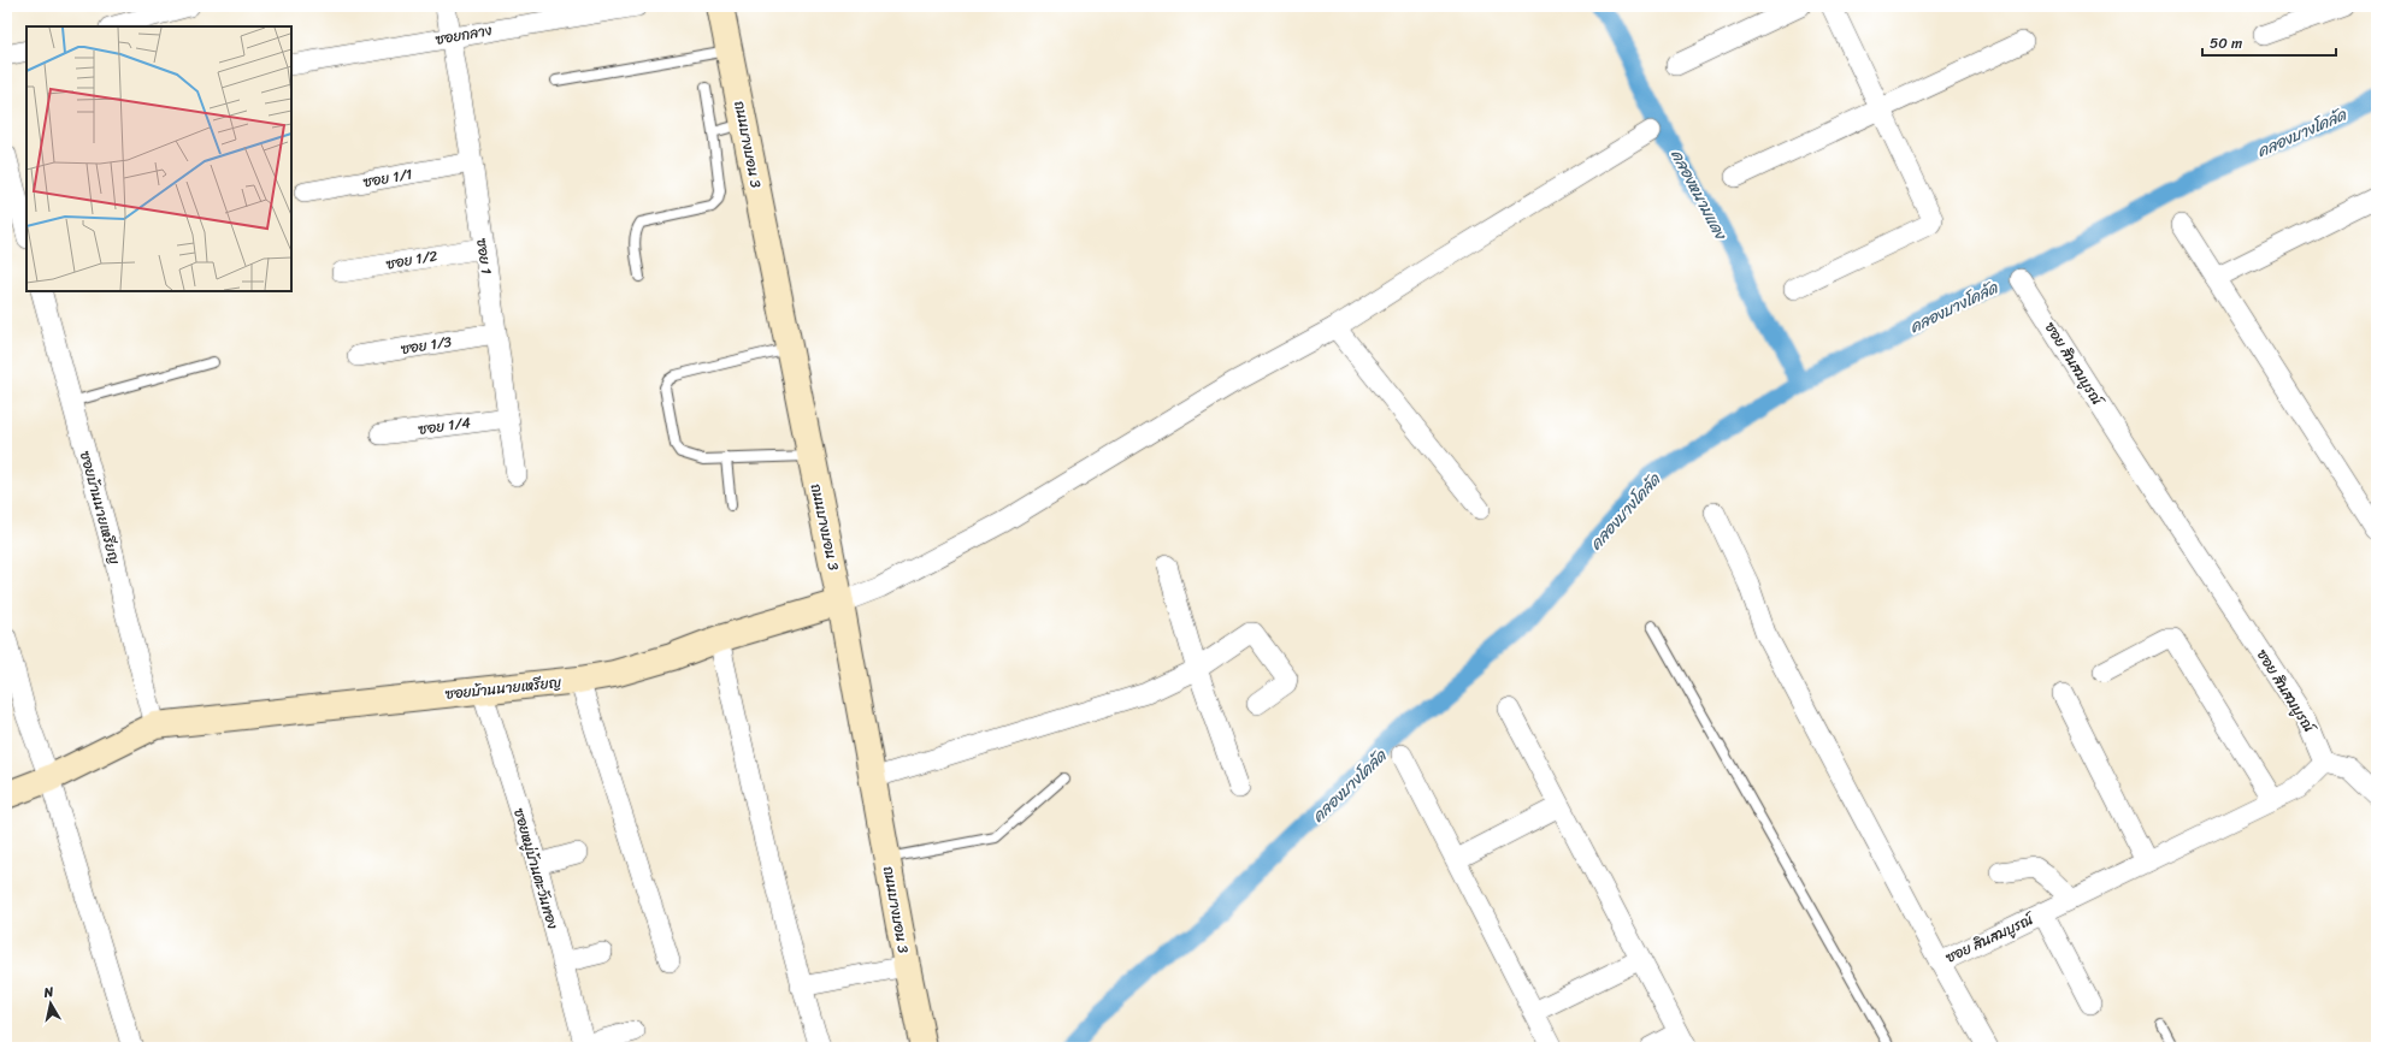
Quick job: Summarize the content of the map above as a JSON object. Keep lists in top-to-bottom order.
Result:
{
  "streets": {
    "main road": ["ถนนบางบอน 3", "ซอยบ้านนายเหรียญ"],
    "street": [
      "ซอยกลาง",
      "ซอย 1/1",
      "ซอย 1",
      "ซอย 1/2",
      "ซอย 1/3",
      "ซอย สินสมบูรณ์",
      "ซอย 1/4",
      "ซอยหมู่บ้านตะวันทอง"
    ]
  },
  "crossings": [
    ["ซอยกลาง", "ซอย 1"],
    ["ถนนบางบอน 3", "ซอยบ้านนายเหรียญ"],
    ["ซอย 1/1", "ซอย 1"],
    ["ซอย 1", "ซอย 1/2"],
    ["ซอย 1", "ซอย 1/3"],
    ["ซอย 1", "ซอย 1/4"],
    ["ซอยบ้านนายเหรียญ", "ซอยหมู่บ้านตะวันทอง"]
  ],
  "water": ["คลองบางโคลัด", "คลองหนามแดง"],
  "scale_bar": "50 m",
  "north": "top"
}
